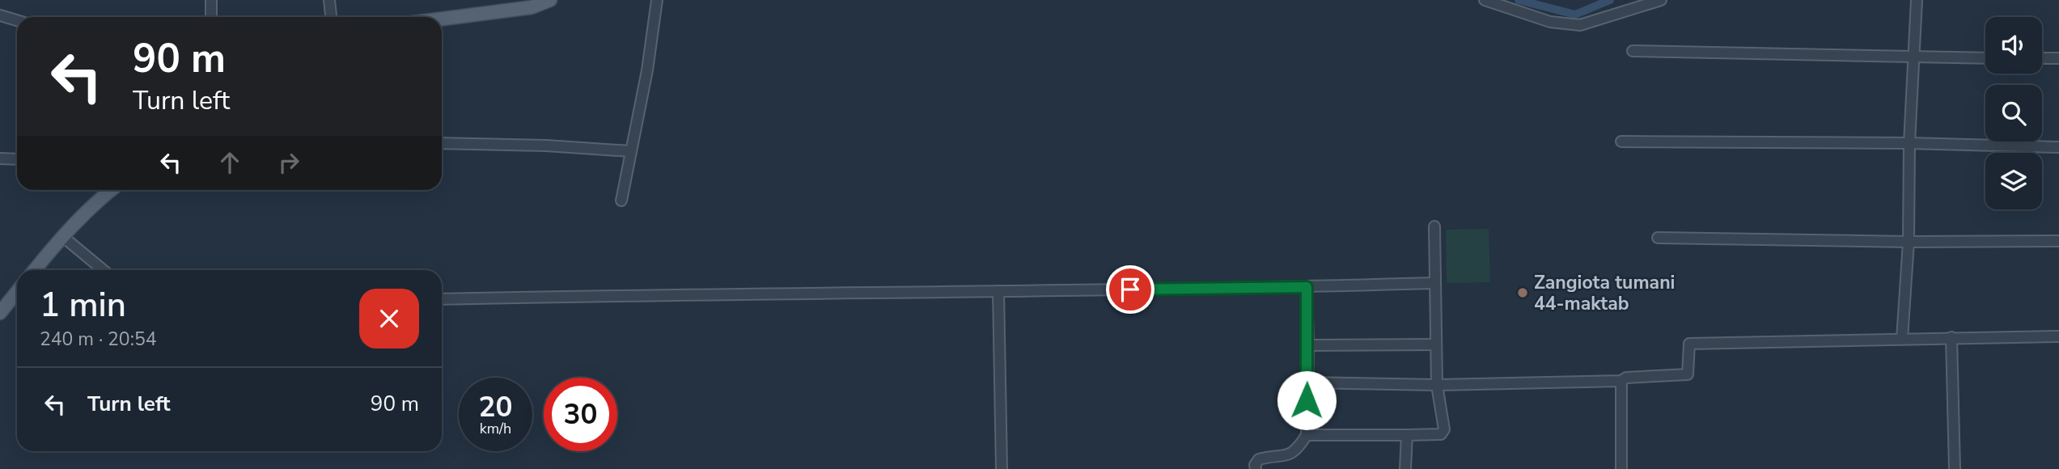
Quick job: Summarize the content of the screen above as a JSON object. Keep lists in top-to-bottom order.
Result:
{
  "places": ["Zangiota tumani 44-maktab"],
  "page": {
    "turn": ["90 m", "Turn left"],
    "heading": ["1 min", "240 m · 20:54"],
    "list": [
      {
        "name": "Turn left",
        "value": "90 m"
      }
    ],
    "speed": "20 km/h",
    "limit": "30"
  }
}
